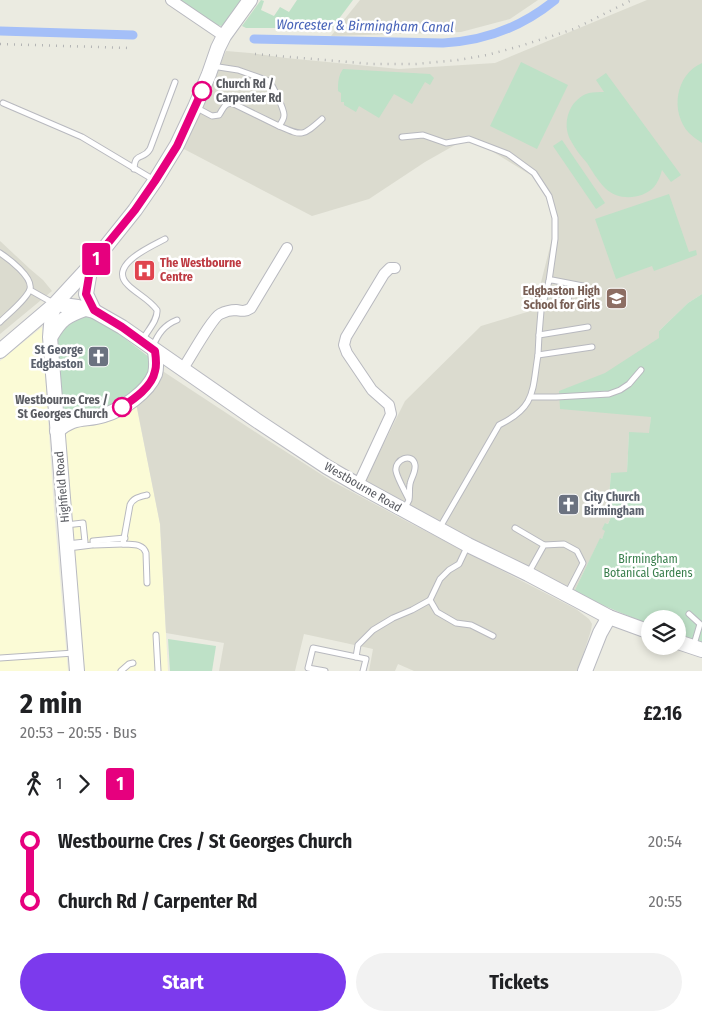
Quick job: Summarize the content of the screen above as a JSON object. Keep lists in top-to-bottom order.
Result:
{
  "streets": {
    "main road": ["Highfield Road", "Westbourne Road"]
  },
  "crossings": [
    ["Highfield Road", "Westbourne Road"]
  ],
  "water": ["Worcester & Birmingham Canal"],
  "parks": ["Birmingham Botanical Gardens"],
  "places": {
    "other": ["Church Rd / Carpenter Rd", "Westbourne Cres / St Georges Church"],
    "hospital": ["The Westbourne Centre"],
    "school or university": ["Edgbaston High School for Girls"],
    "church": ["St George Edgbaston", "City Church Birmingham"]
  },
  "lines": ["bus line 1"],
  "page": {
    "on_map": "1",
    "heading": ["2 min", "20:53 – 20:55 · Bus", "£2.16"],
    "legs": ["1", "1"],
    "list": [
      {
        "name": "Westbourne Cres / St Georges Church",
        "value": "20:54"
      },
      {
        "name": "Church Rd / Carpenter Rd",
        "value": "20:55"
      }
    ],
    "buttons": ["Start", "Tickets"]
  }
}
